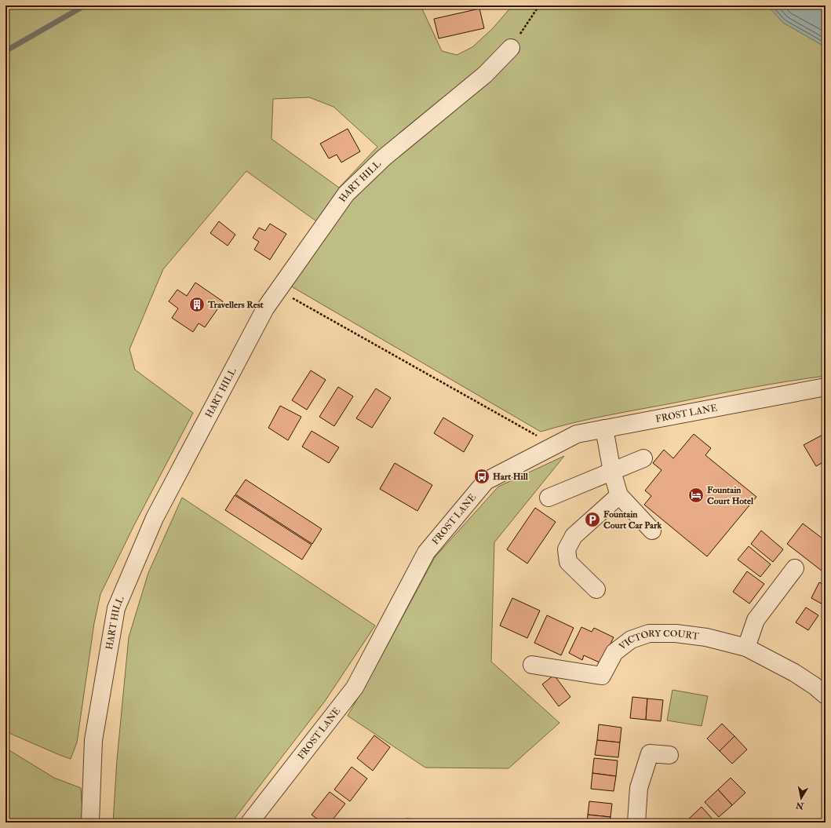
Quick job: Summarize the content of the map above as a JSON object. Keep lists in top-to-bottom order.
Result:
{
  "streets": {
    "street": ["HART HILL", "FROST LANE", "VICTORY COURT"]
  },
  "places": {
    "building": ["Travellers Rest"],
    "bus stop": ["Hart Hill"],
    "hotel": ["Fountain Court Hotel"],
    "parking": ["Fountain Court Car Park"]
  },
  "north": "bottom"
}
